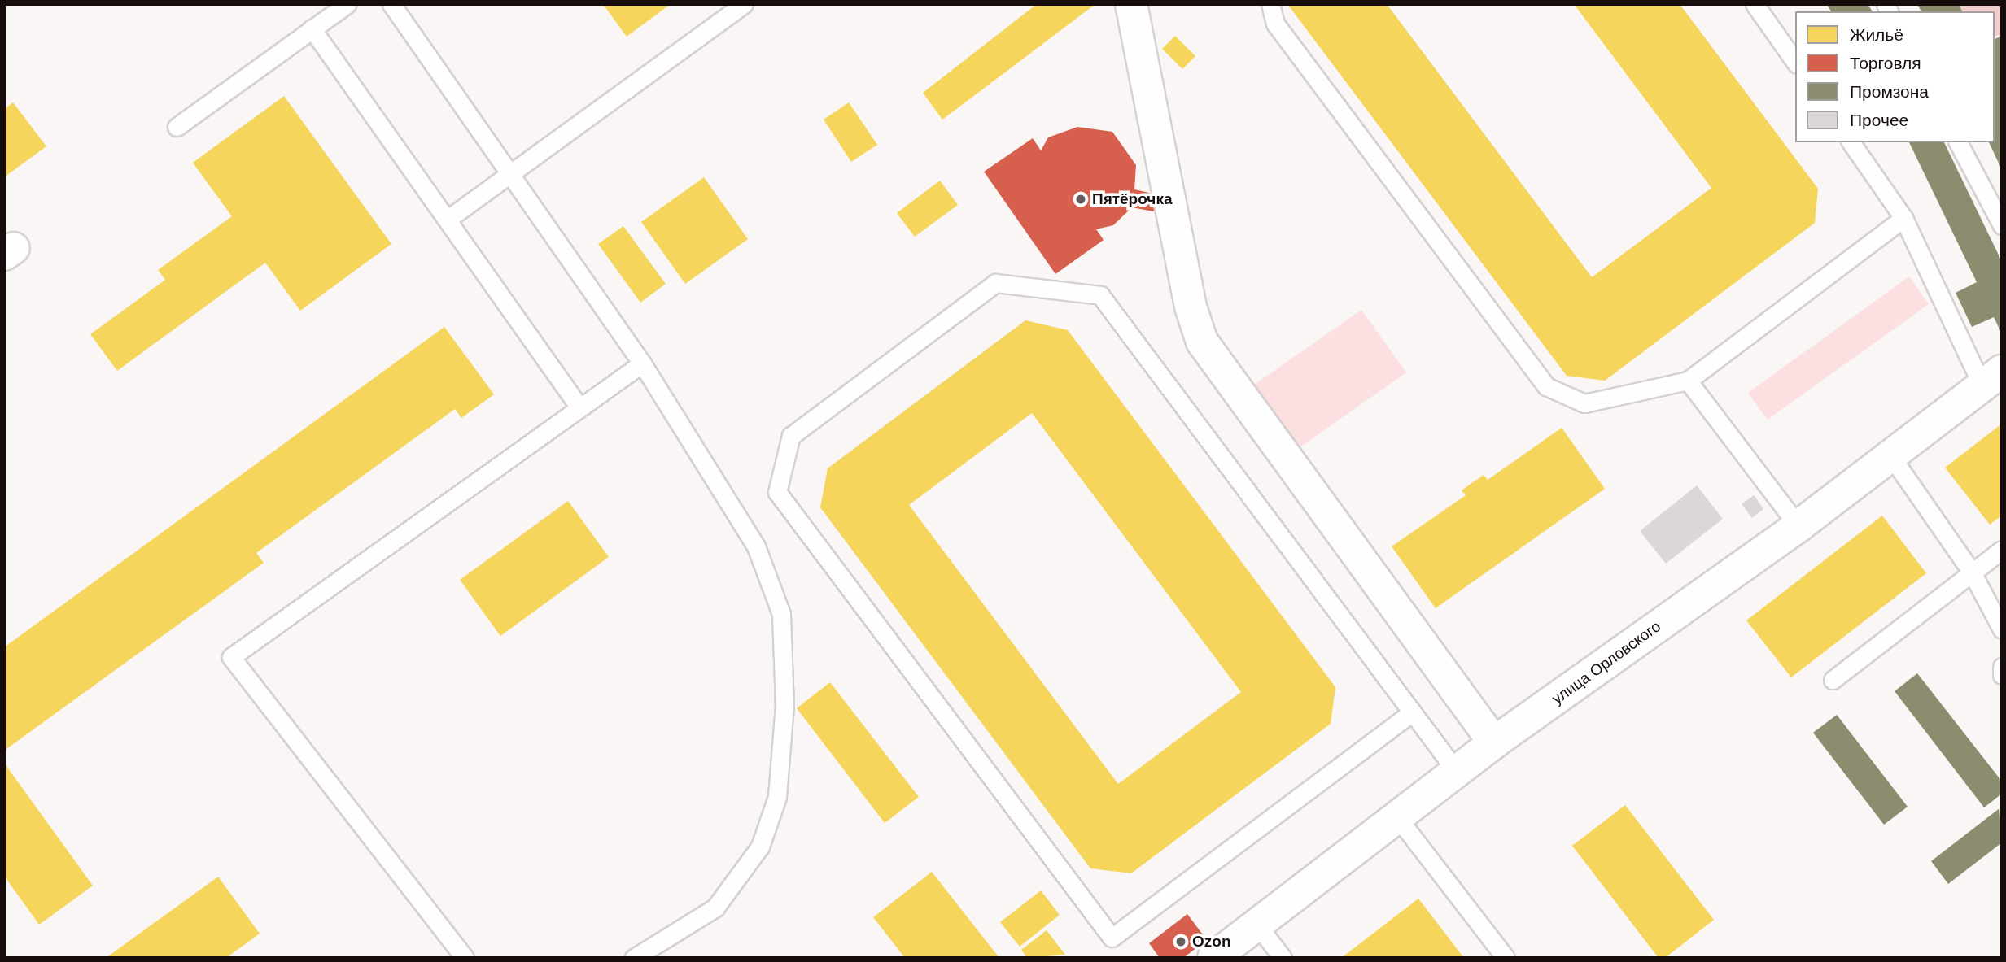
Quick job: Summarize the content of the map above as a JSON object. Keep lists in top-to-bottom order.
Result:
{
  "streets": {
    "street": ["улица Орловского"]
  },
  "places": ["Пятёрочка", "Ozon"],
  "legend": [
    "Жильё",
    "Торговля",
    "Промзона",
    "Прочее"
  ]
}
